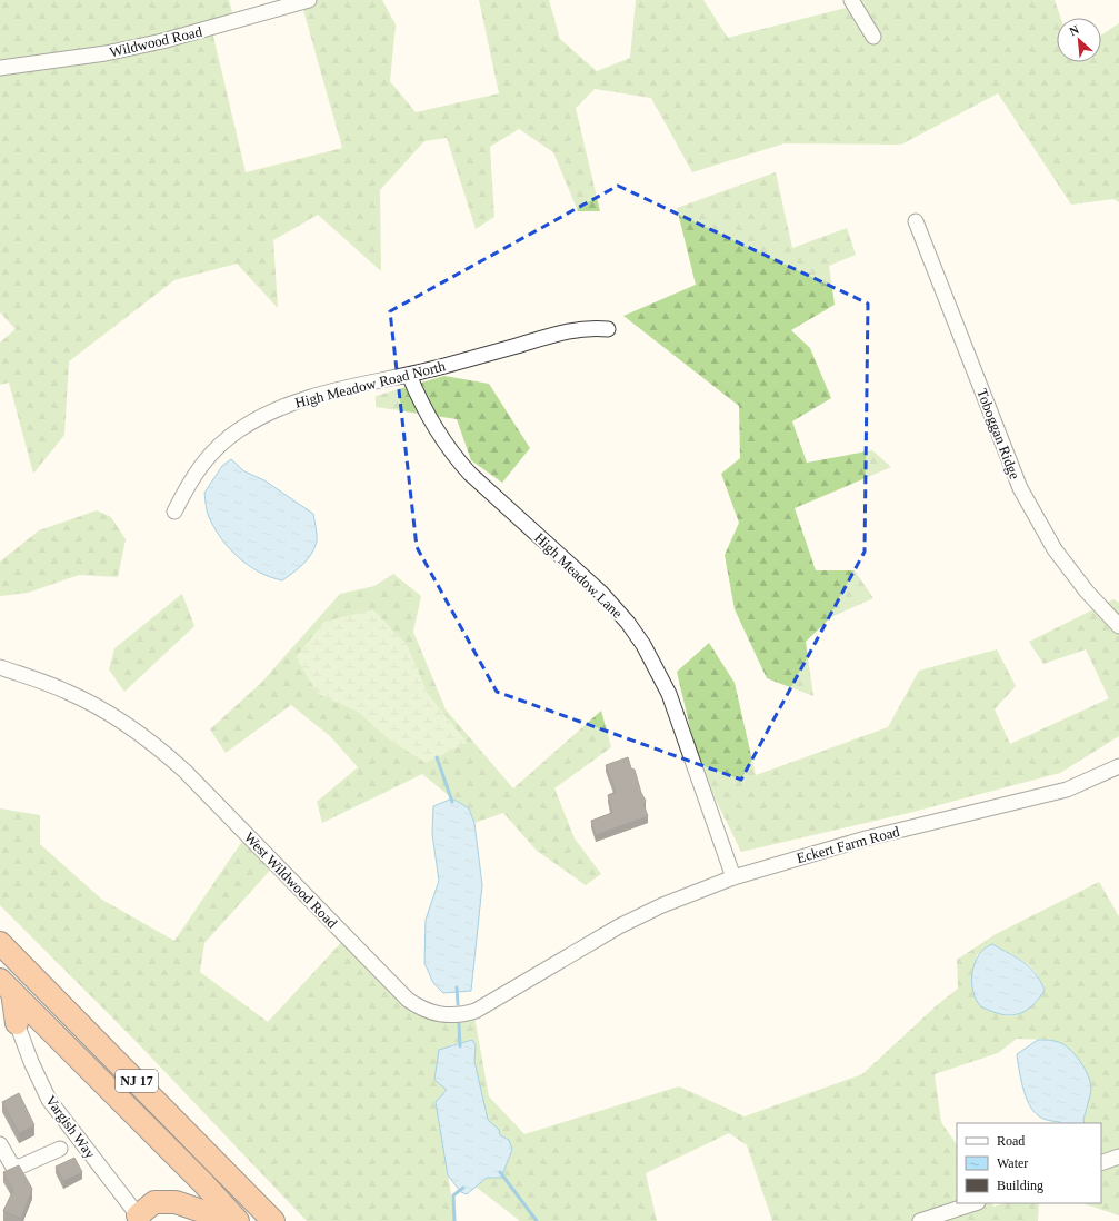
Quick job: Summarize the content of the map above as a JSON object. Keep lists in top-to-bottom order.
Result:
{
  "streets": {
    "highway": ["NJ 17"],
    "street": [
      "Wildwood Road",
      "High Meadow Road North",
      "Toboggan Ridge",
      "High Meadow Lane",
      "Eckert Farm Road",
      "West Wildwood Road",
      "Vargish Way"
    ]
  },
  "crossings": [
    ["High Meadow Road North", "High Meadow Lane"],
    ["High Meadow Lane", "Eckert Farm Road"],
    ["Eckert Farm Road", "West Wildwood Road"]
  ],
  "legend": ["Road", "Water", "Building"],
  "north": "top left"
}
